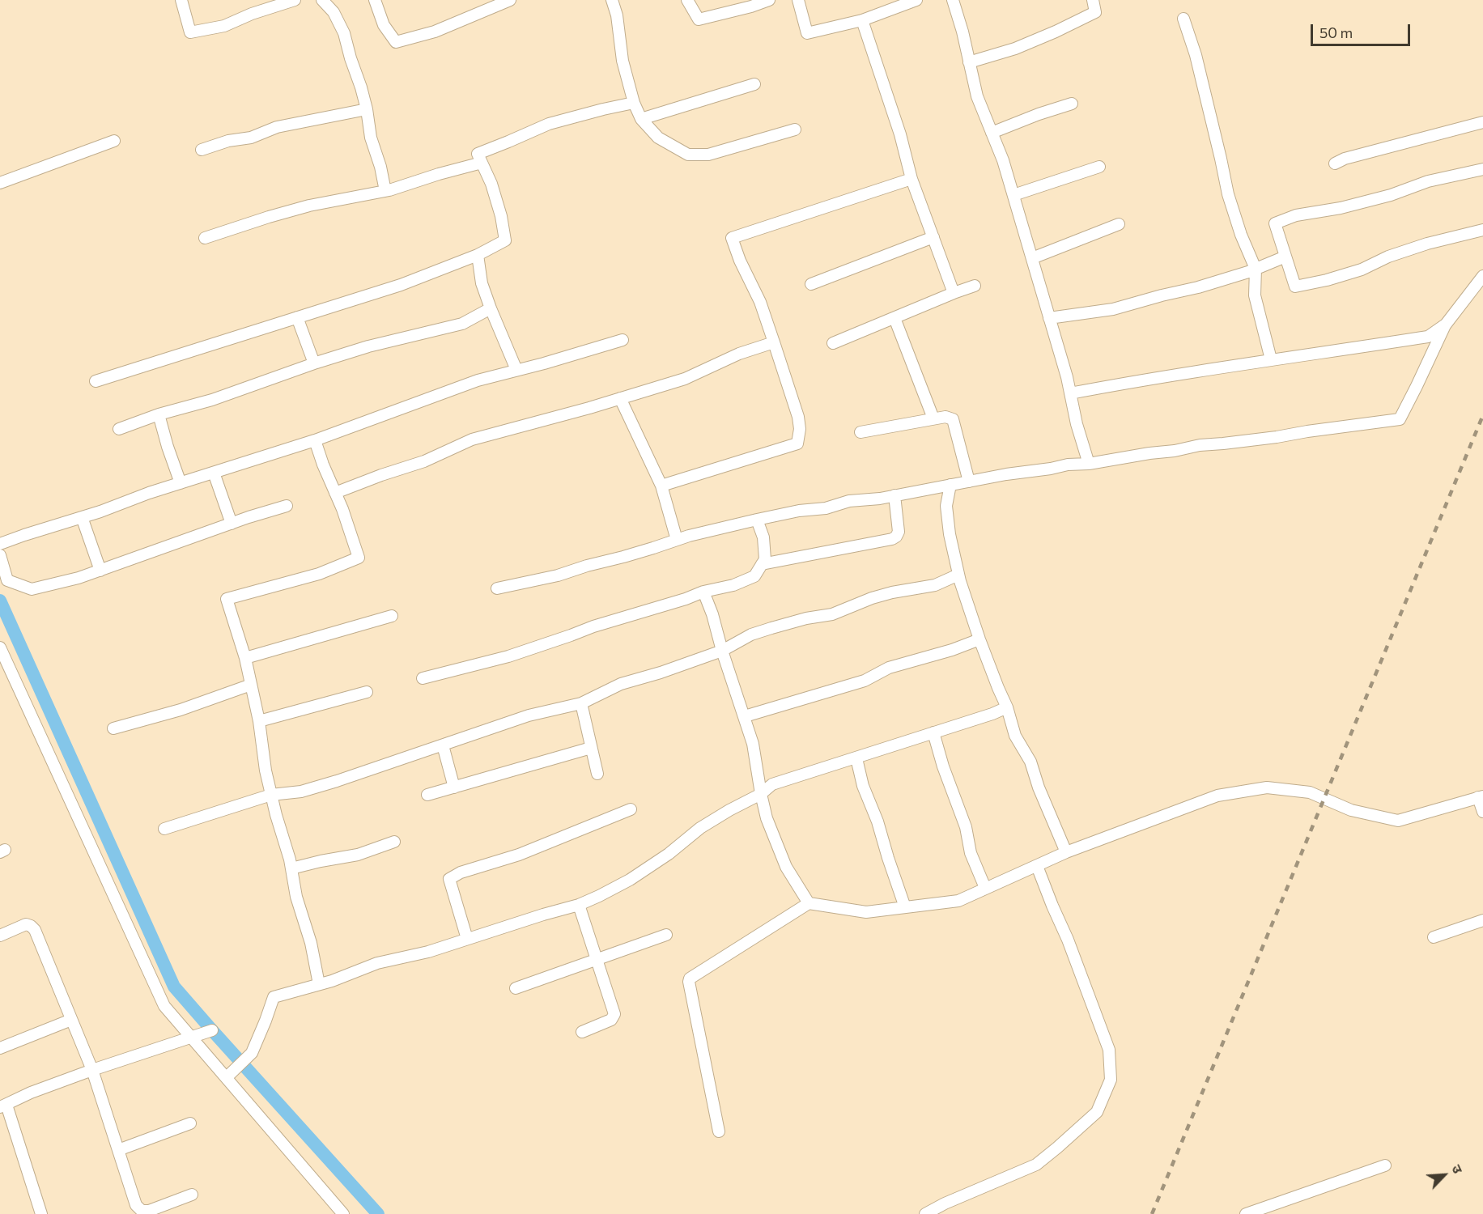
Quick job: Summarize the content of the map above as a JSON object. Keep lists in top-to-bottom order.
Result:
{
  "scale_bar": "50 m",
  "north": "top right"
}
